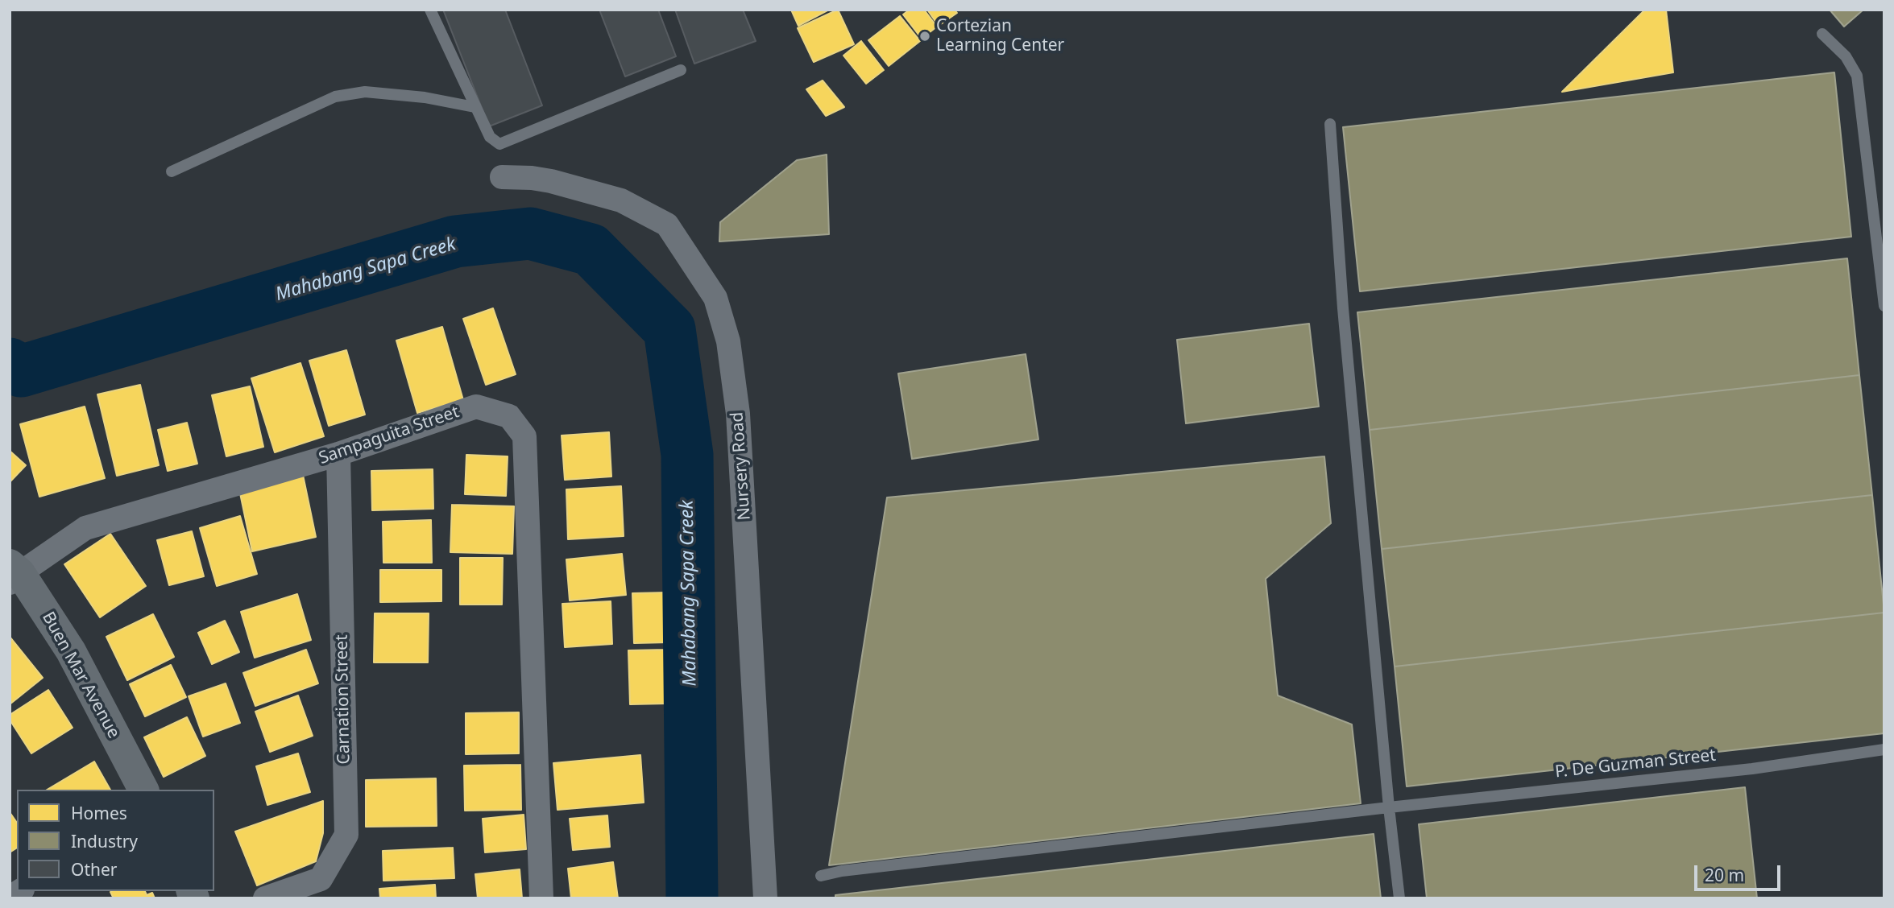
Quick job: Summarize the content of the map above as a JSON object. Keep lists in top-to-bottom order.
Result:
{
  "streets": {
    "street": [
      "Sampaguita Street",
      "Nursery Road",
      "Buen Mar Avenue",
      "Carnation Street"
    ],
    "lane": ["P. De Guzman Street"]
  },
  "crossings": [
    ["Sampaguita Street", "Buen Mar Avenue"],
    ["Sampaguita Street", "Carnation Street"]
  ],
  "water": ["Mahabang Sapa Creek"],
  "places": ["Cortezian Learning Center"],
  "legend": ["Homes", "Industry", "Other"],
  "scale_bar": "20 m"
}
